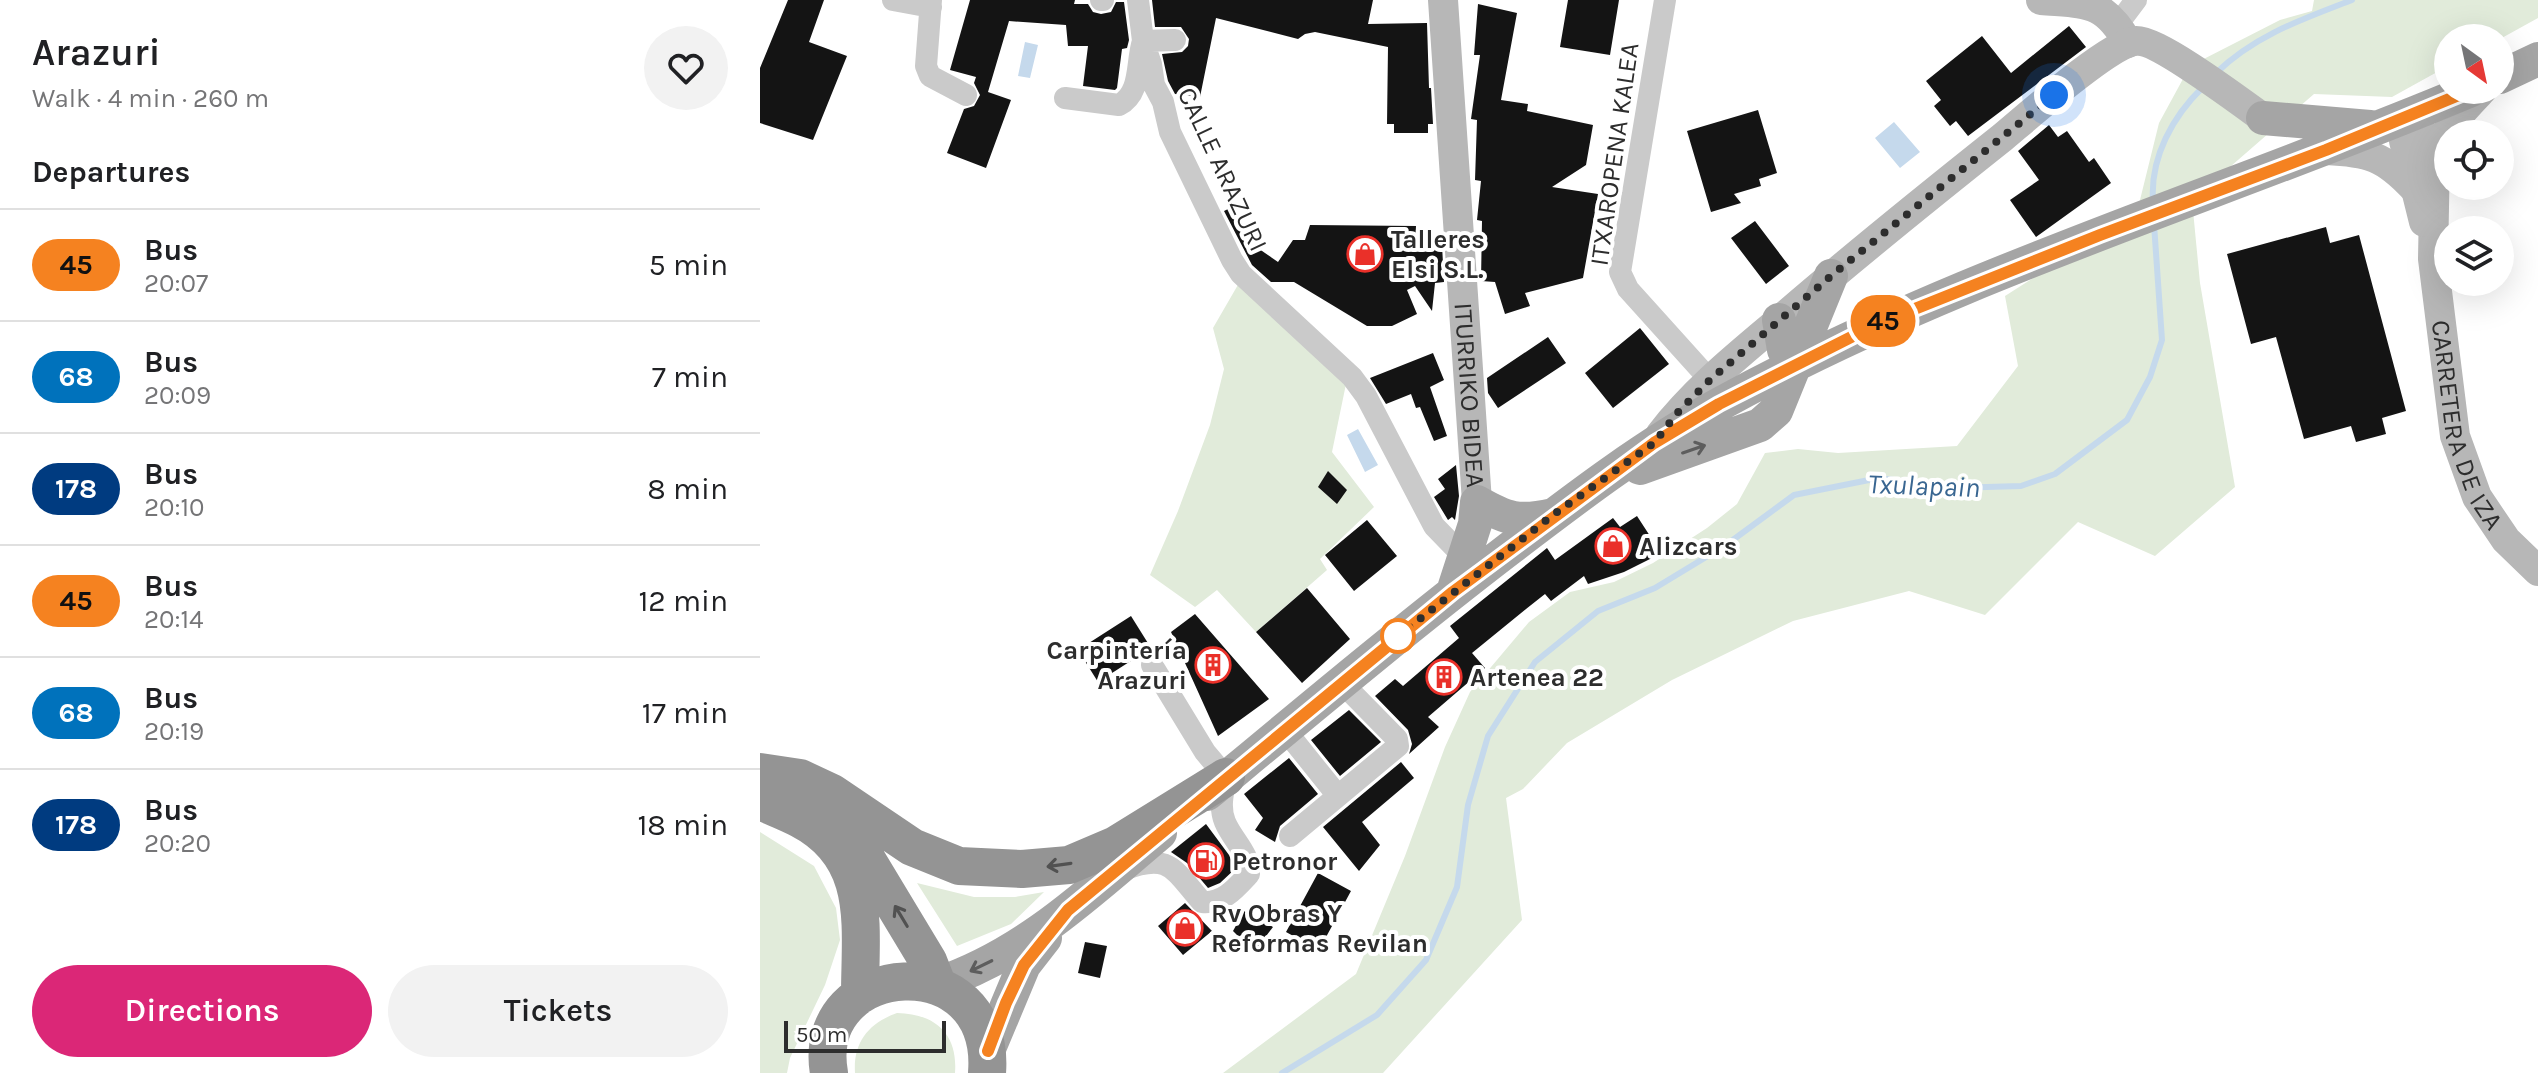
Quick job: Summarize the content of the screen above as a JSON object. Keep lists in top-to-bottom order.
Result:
{
  "streets": {
    "street": [
      "ITXAROPENA KALEA",
      "CALLE ARAZURI",
      "ITURRIKO BIDEA",
      "CARRETERA DE IZA"
    ]
  },
  "water": ["Txulapain"],
  "places": {
    "shop": ["Talleres Elsi S.L.", "Alizcars", "Rv Obras Y Reformas Revilan"],
    "building": ["Carpintería Arazuri", "Artenea 22"],
    "fuel station": ["Petronor"]
  },
  "lines": ["bus line 45"],
  "scale_bar": "50 m",
  "north": "bottom right",
  "page": {
    "heading": [
      ["Arazuri", "Walk · 4 min · 260 m"],
      "Departures"
    ],
    "on_map": "45",
    "list": [
      {
        "mark": "45",
        "name": "Bus",
        "note": "20:07",
        "value": "5 min"
      },
      {
        "mark": "68",
        "name": "Bus",
        "note": "20:09",
        "value": "7 min"
      },
      {
        "mark": "178",
        "name": "Bus",
        "note": "20:10",
        "value": "8 min"
      },
      {
        "mark": "45",
        "name": "Bus",
        "note": "20:14",
        "value": "12 min"
      },
      {
        "mark": "68",
        "name": "Bus",
        "note": "20:19",
        "value": "17 min"
      },
      {
        "mark": "178",
        "name": "Bus",
        "note": "20:20",
        "value": "18 min"
      }
    ],
    "buttons": ["Directions", "Tickets"],
    "scale": "50 m"
  }
}
